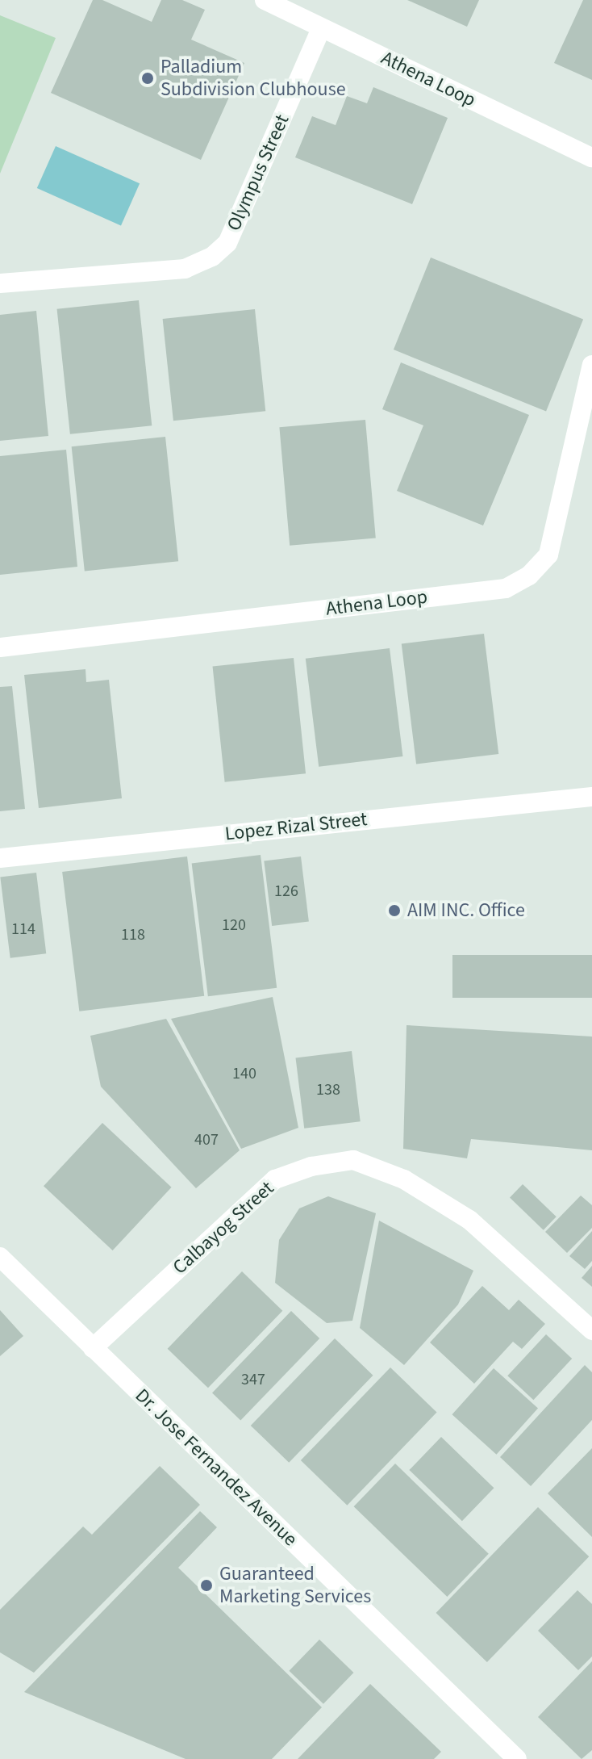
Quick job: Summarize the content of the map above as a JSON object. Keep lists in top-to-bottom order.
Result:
{
  "streets": {
    "street": [
      "Athena Loop",
      "Olympus Street",
      "Lopez Rizal Street",
      "Calbayog Street",
      "Dr. Jose Fernandez Avenue"
    ]
  },
  "crossings": [
    ["Athena Loop", "Olympus Street"],
    ["Calbayog Street", "Dr. Jose Fernandez Avenue"]
  ],
  "places": ["Palladium Subdivision Clubhouse", "AIM INC. Office", "Guaranteed Marketing Services"],
  "house_numbers": [
    "126",
    "120",
    "114",
    "118",
    "140",
    "138",
    "407",
    "347"
  ]
}
